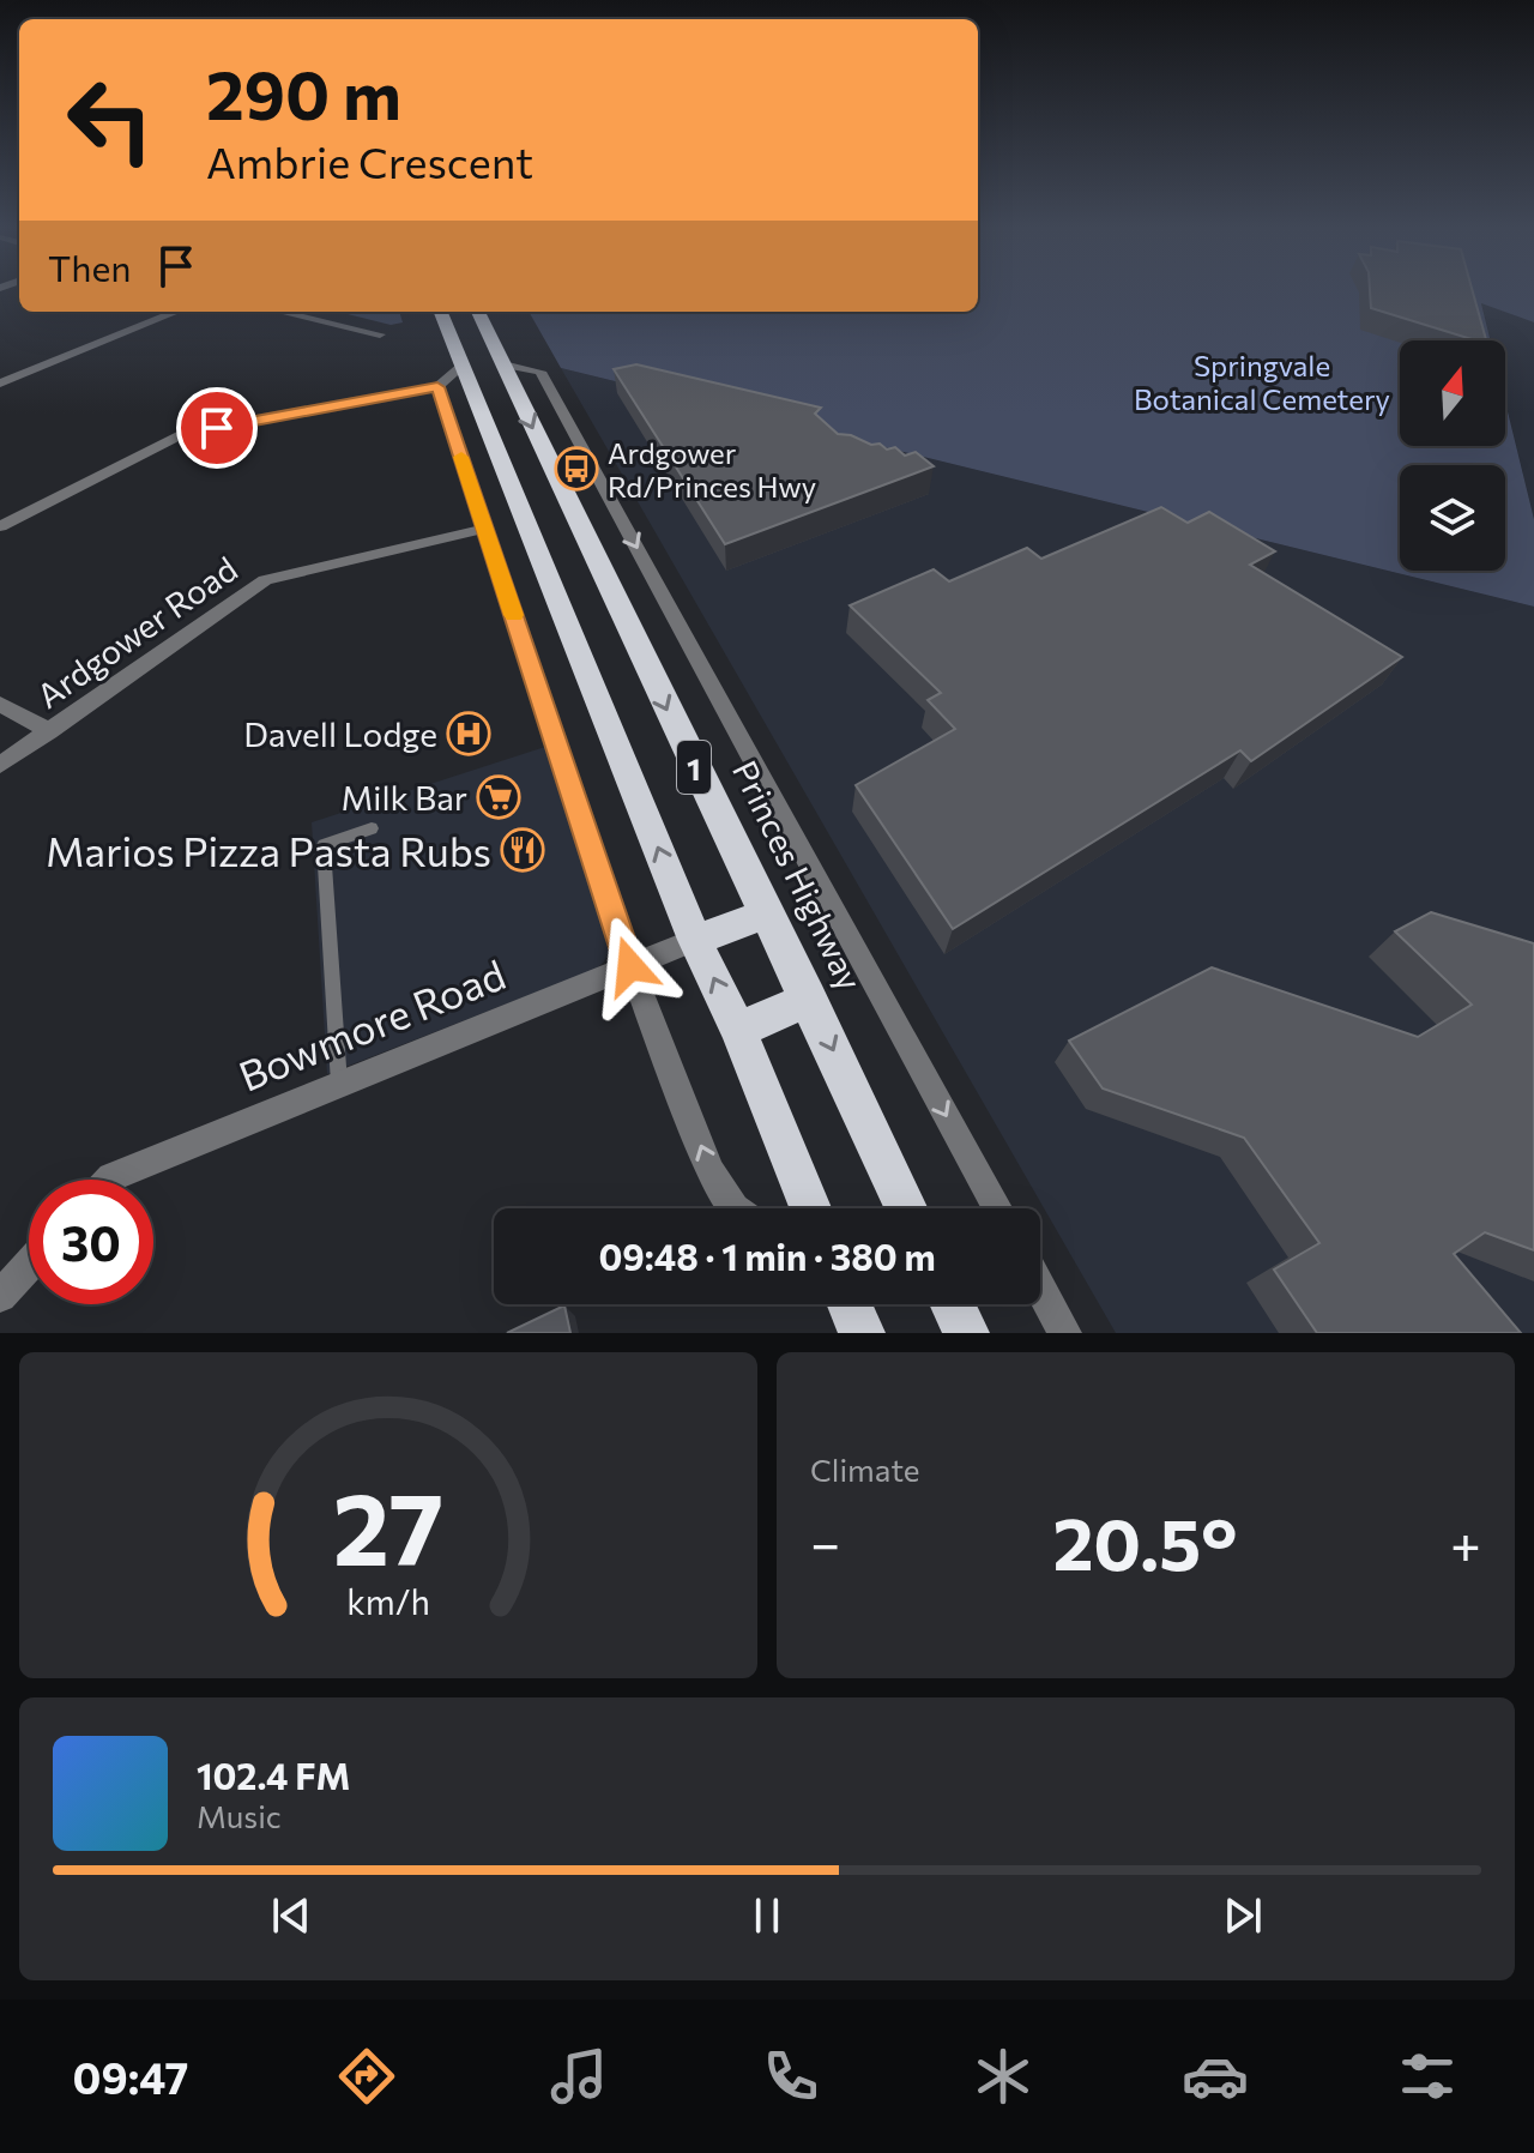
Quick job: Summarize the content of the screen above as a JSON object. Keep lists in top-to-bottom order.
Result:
{
  "streets": {
    "highway": ["1", "Princes Highway"],
    "street": ["Ardgower Road", "Bowmore Road"]
  },
  "crossings": [
    ["1", "Bowmore Road"]
  ],
  "parks": ["Springvale Botanical Cemetery"],
  "places": {
    "bus stop": ["Ardgower Rd/Princes Hwy"],
    "hospital": ["Davell Lodge"],
    "supermarket": ["Milk Bar"],
    "restaurant": ["Marios Pizza Pasta Rubs"]
  },
  "north": "top",
  "page": {
    "turn": ["290 m", "Ambrie Crescent"],
    "then": "Then",
    "limit": "30",
    "trip": "09:48 · 1 min · 380 m",
    "tile": "Climate",
    "heat": ["−", "20.5°", "+"],
    "song": ["102.4 FM", "Music"],
    "tabs": "09:47",
    "gauge": ["27", "km/h"]
  }
}
